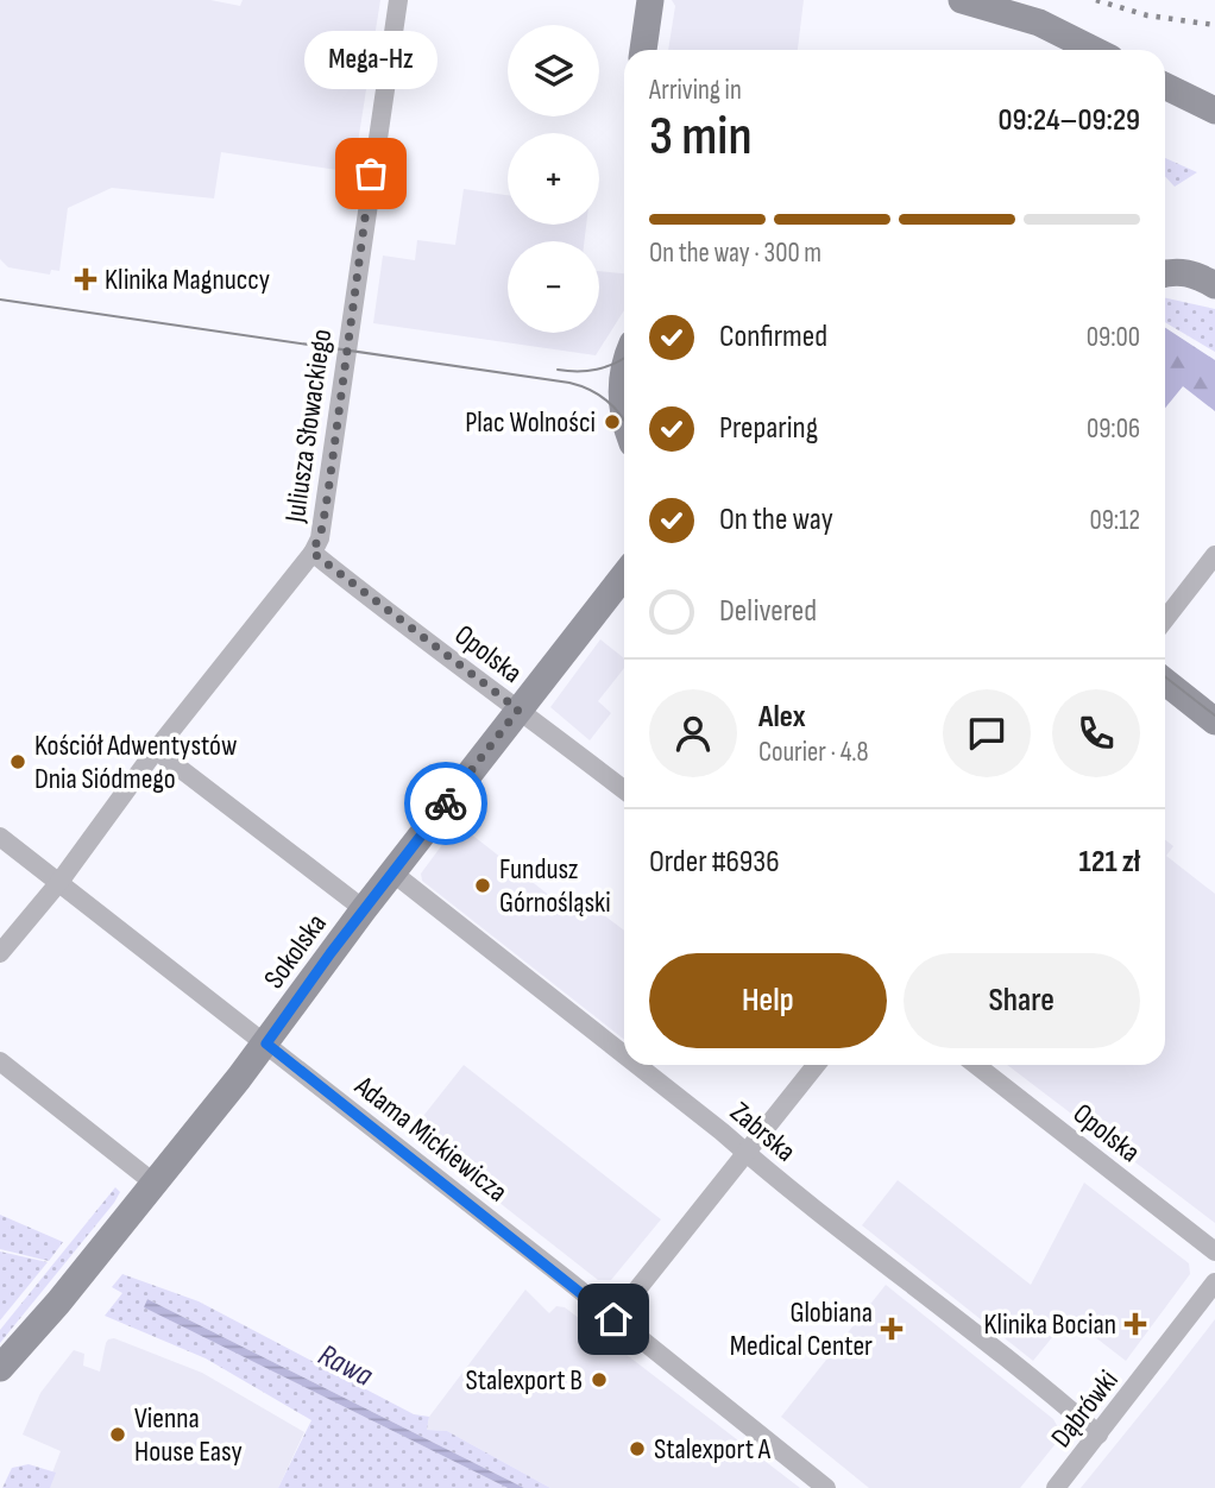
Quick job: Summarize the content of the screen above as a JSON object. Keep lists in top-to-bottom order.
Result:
{
  "streets": {
    "street": [
      "Juliusza Słowackiego",
      "Opolska",
      "Sokolska",
      "Zabrska",
      "Adama Mickiewicza",
      "Dąbrówki"
    ]
  },
  "crossings": [
    ["Juliusza Słowackiego", "Opolska"],
    ["Juliusza Słowackiego", "Adama Mickiewicza"],
    ["Opolska", "Sokolska"],
    ["Sokolska", "Zabrska"],
    ["Sokolska", "Adama Mickiewicza"],
    ["Zabrska", "Dąbrówki"]
  ],
  "water": ["Rawa"],
  "places": {
    "other": [
      "Mega-Hz",
      "Plac Wolności",
      "Kościół Adwentystów Dnia Siódmego",
      "Fundusz Górnośląski",
      "Stalexport B",
      "Vienna House Easy",
      "Stalexport A"
    ],
    "health": ["Klinika Magnuccy", "Klinika Bocian", "Globiana Medical Center"]
  },
  "page": {
    "map_buttons": ["+", "−"],
    "bubble": "Mega-Hz",
    "heading": ["3 min", "Arriving in", "09:24–09:29"],
    "panel": [
      "Alex",
      "Courier · 4.8",
      "Order #6936",
      "121 zł"
    ],
    "bar": "On the way · 300 m",
    "list": [
      ["Confirmed", "09:00"],
      ["Preparing", "09:06"],
      ["On the way", "09:12"],
      "Delivered"
    ],
    "buttons": ["Help", "Share"]
  }
}
